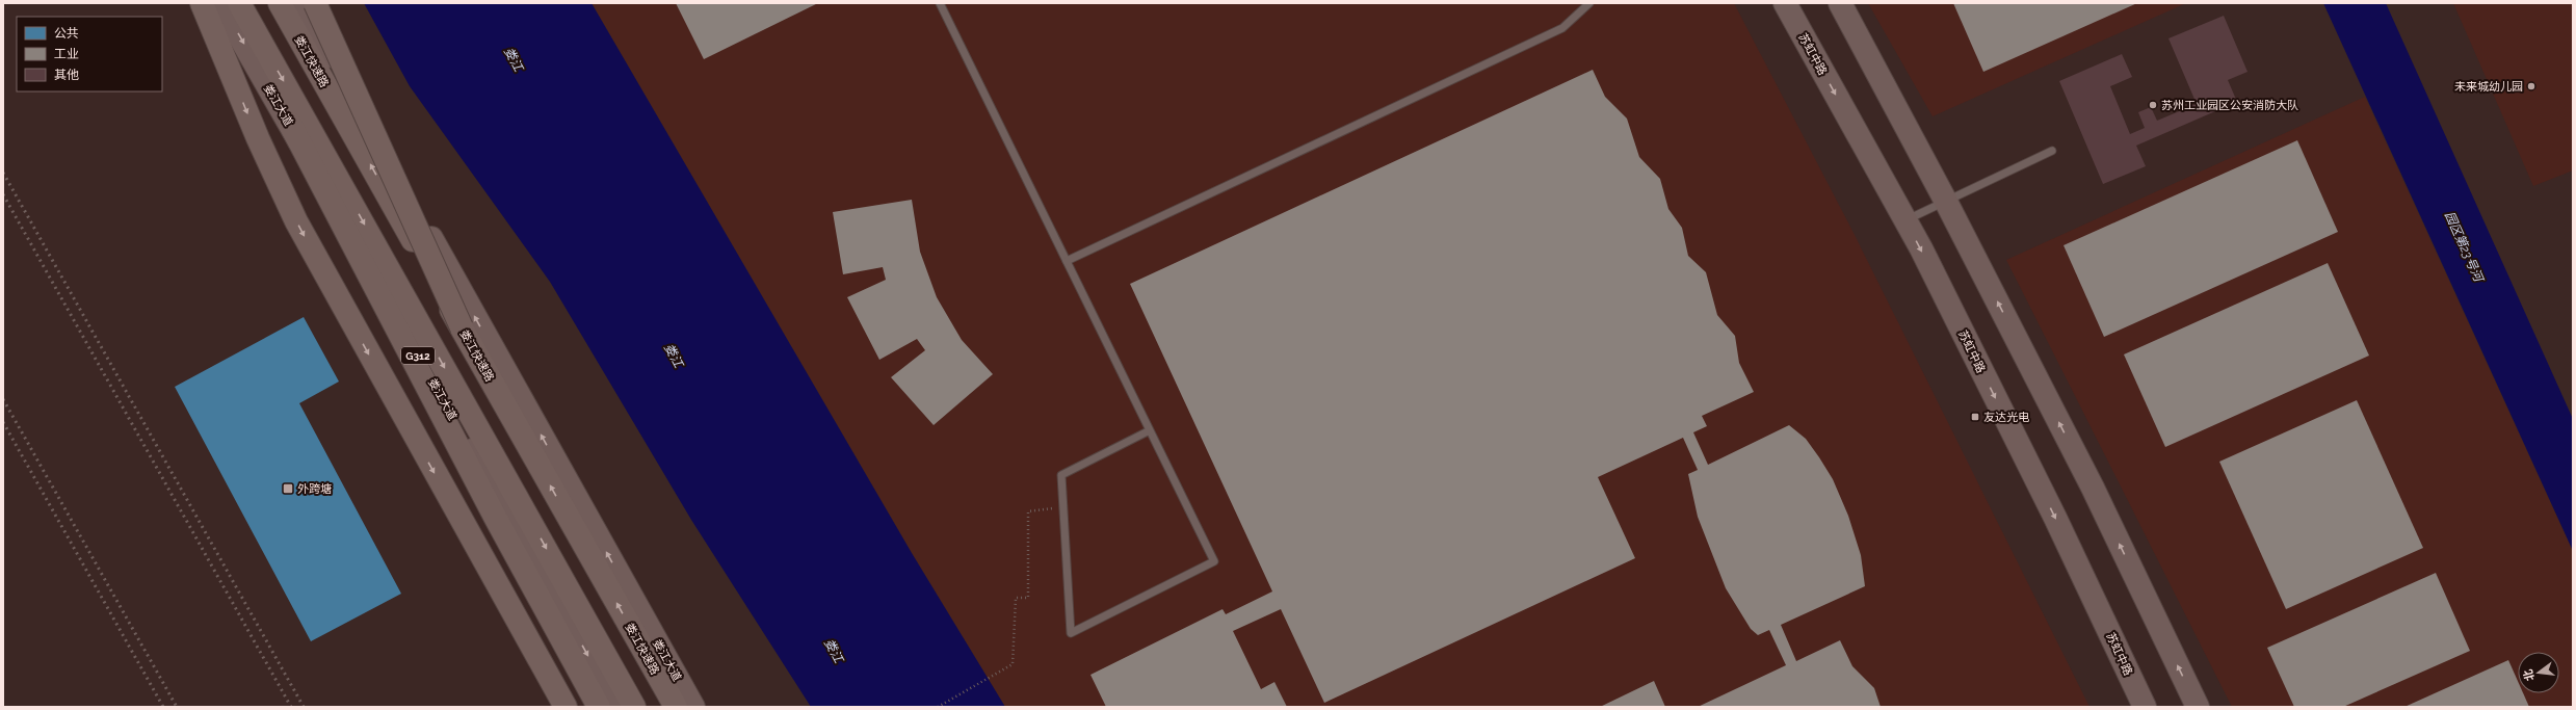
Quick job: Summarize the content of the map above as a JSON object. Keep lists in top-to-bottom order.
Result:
{
  "streets": {
    "highway": ["娄江快速路", "G312"],
    "main road": ["苏虹中路", "娄江大道"]
  },
  "water": ["娄江", "园区第23号河"],
  "places": {
    "other": ["未来城幼儿园", "苏州工业园区公安消防大队"],
    "transit": ["友达光电", "外跨塘"]
  },
  "legend": ["公共", "工业", "其他"],
  "north": "left"
}
